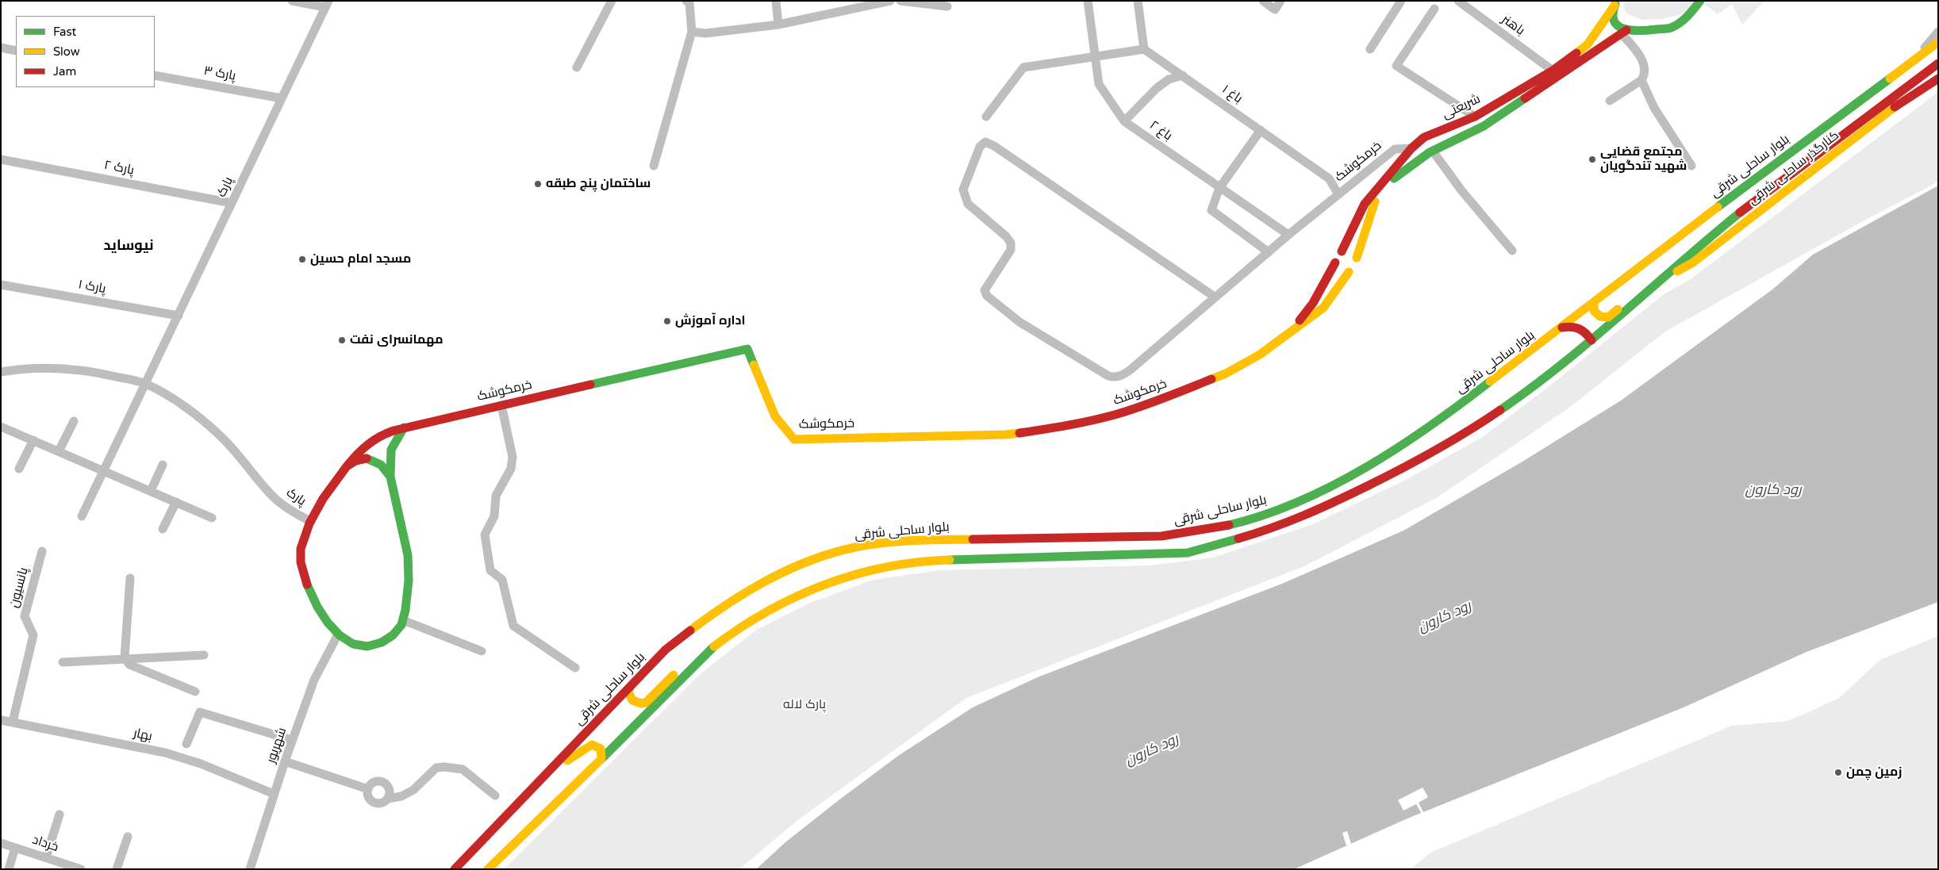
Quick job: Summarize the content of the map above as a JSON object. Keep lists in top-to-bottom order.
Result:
{
  "streets": {
    "main road": [
      "شریعتی",
      "خرمکوشک",
      "بلوار ساحلی شرقی",
      "کنارگذر ساحلی شرقی"
    ],
    "street": [
      "باهنر",
      "پارک ۳",
      "باغ ۱",
      "باغ ۲",
      "پارک ۲",
      "پارک",
      "پارک ۱",
      "پانسیون",
      "بهار",
      "شهریور",
      "خرداد"
    ]
  },
  "crossings": [
    ["باهنر", "شریعتی"],
    ["پارک ۳", "پارک"],
    ["باغ ۱", "خرمکوشک"],
    ["شریعتی", "خرمکوشک"],
    ["باغ ۲", "خرمکوشک"],
    ["خرمکوشک", "پارک"],
    ["خرمکوشک", "شهریور"],
    ["پارک ۲", "پارک"],
    ["پارک", "پارک ۱"],
    ["پانسیون", "بهار"],
    ["بهار", "شهریور"]
  ],
  "districts": ["نیوساید"],
  "water": ["رود کارون"],
  "parks": ["پارک لاله"],
  "places": [
    "مجتمع قضایی شهید تندگویان",
    "ساختمان پنج طبقه",
    "مسجد امام حسین",
    "اداره آموزش",
    "مهمانسرای نفت",
    "زمین چمن"
  ],
  "legend": ["Fast", "Slow", "Jam"]
}
